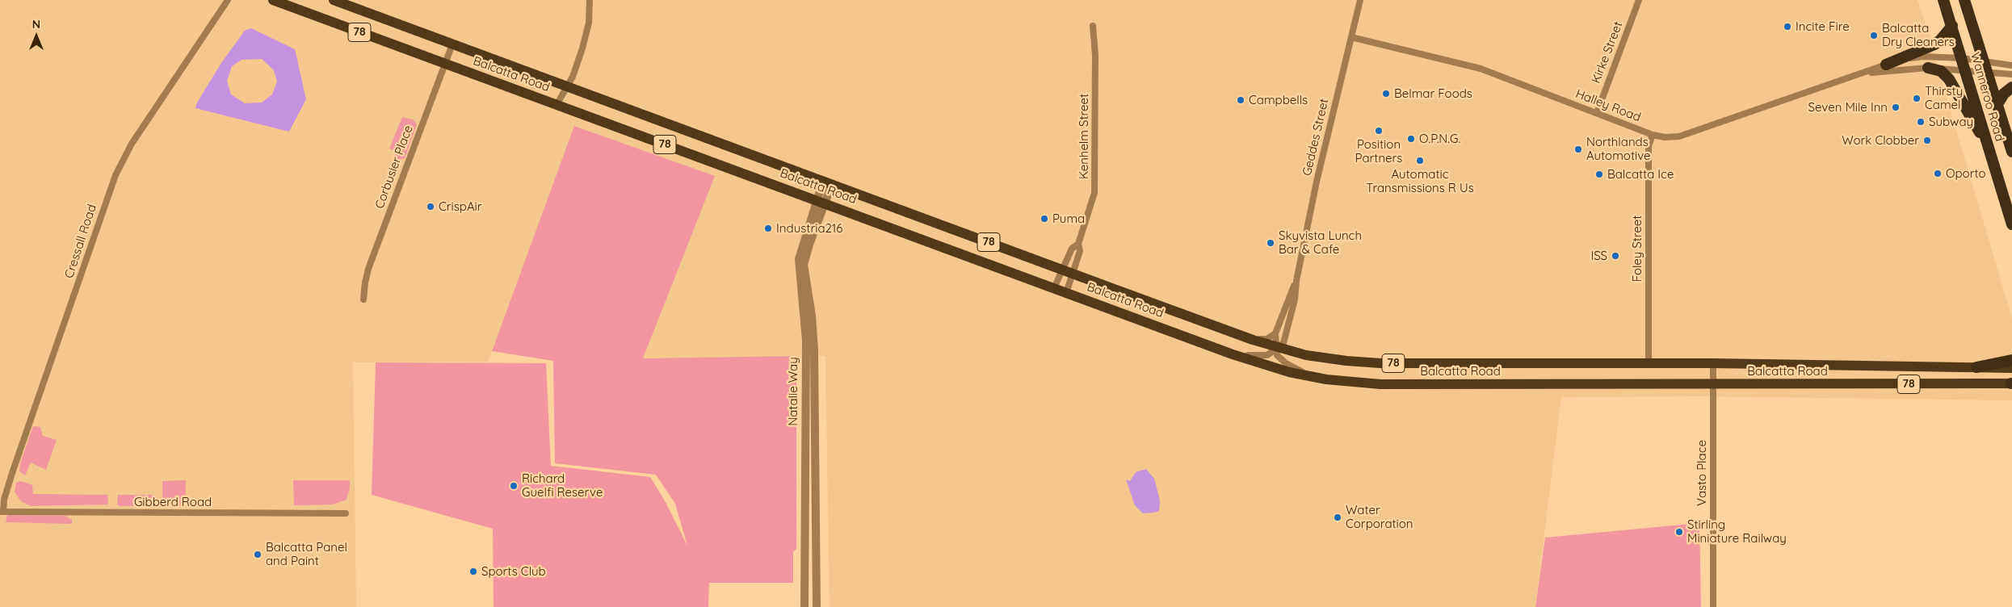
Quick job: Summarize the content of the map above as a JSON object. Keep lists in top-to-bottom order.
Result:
{
  "streets": {
    "highway": ["Wanneroo Road"],
    "main road": ["78", "Balcatta Road"],
    "street": [
      "Kirke Street",
      "Halley Road",
      "Kenhelm Street",
      "Geddes Street",
      "Corbusier Place",
      "Cressall Road",
      "Foley Street",
      "Natalie Way",
      "Vasto Place",
      "Gibberd Road"
    ]
  },
  "crossings": [
    ["Kirke Street", "Halley Road"],
    ["Balcatta Road", "Kenhelm Street"],
    ["Balcatta Road", "Geddes Street"],
    ["Balcatta Road", "Corbusier Place"],
    ["Balcatta Road", "Foley Street"],
    ["Balcatta Road", "Natalie Way"],
    ["Balcatta Road", "Vasto Place"],
    ["Wanneroo Road", "Halley Road"],
    ["Halley Road", "Geddes Street"],
    ["Halley Road", "Foley Street"],
    ["Cressall Road", "Gibberd Road"]
  ],
  "places": [
    "Incite Fire",
    "Balcatta Dry Cleaners",
    "Belmar Foods",
    "Thirsty Camel",
    "Campbells",
    "Seven Mile Inn",
    "Subway",
    "Position Partners",
    "O.P.N.G.",
    "Work Clobber",
    "Northlands Automotive",
    "Automatic Transmissions R Us",
    "Oporto",
    "Balcatta Ice",
    "CrispAir",
    "Puma",
    "Industria216",
    "Skyvista Lunch Bar & Cafe",
    "ISS",
    "Richard Guelfi Reserve",
    "Water Corporation",
    "Stirling Miniature Railway",
    "Balcatta Panel and Paint",
    "Sports Club"
  ],
  "north": "top"
}
